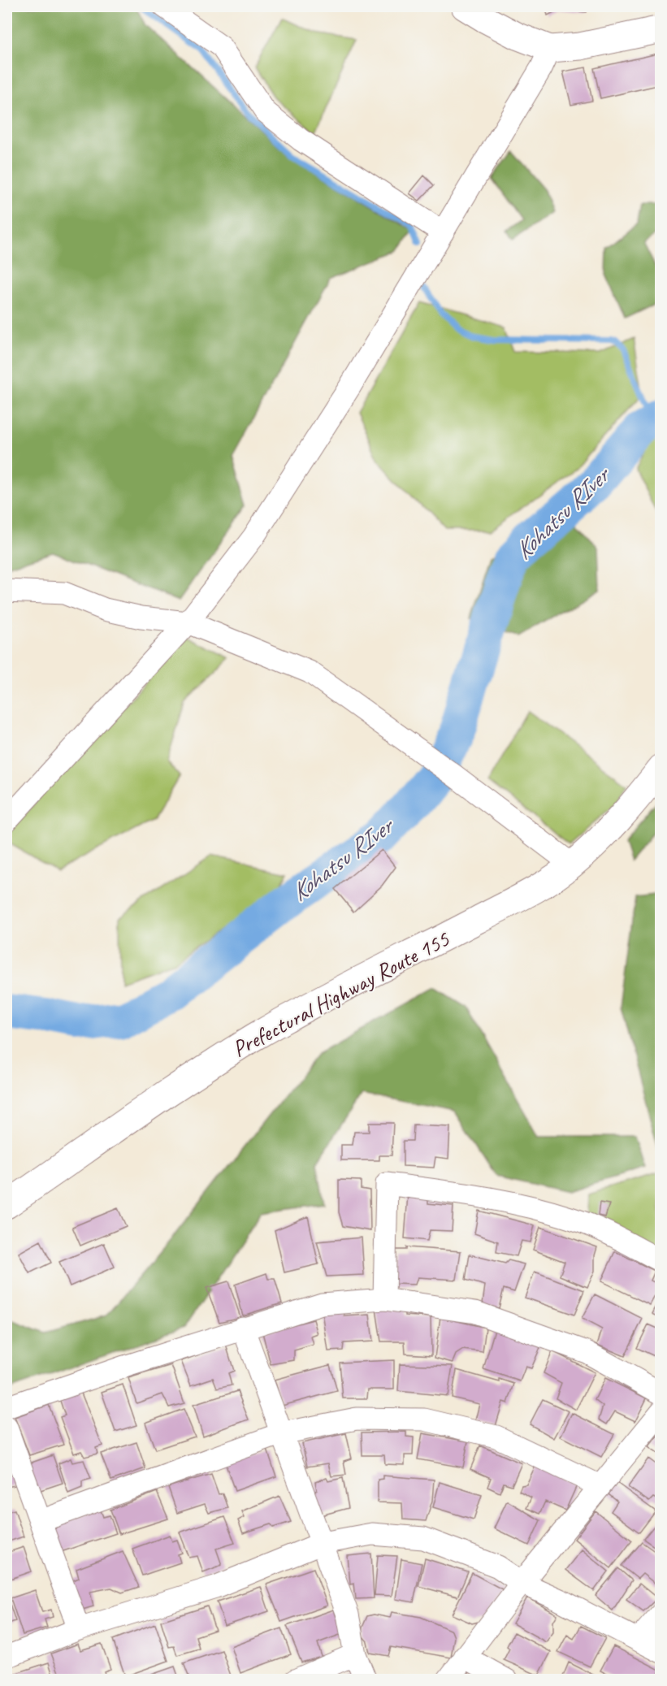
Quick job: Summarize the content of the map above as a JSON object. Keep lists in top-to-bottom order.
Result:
{
  "streets": {
    "main road": ["Prefectural Highway Route 155"]
  },
  "water": ["Kohatsu RIver"]
}
